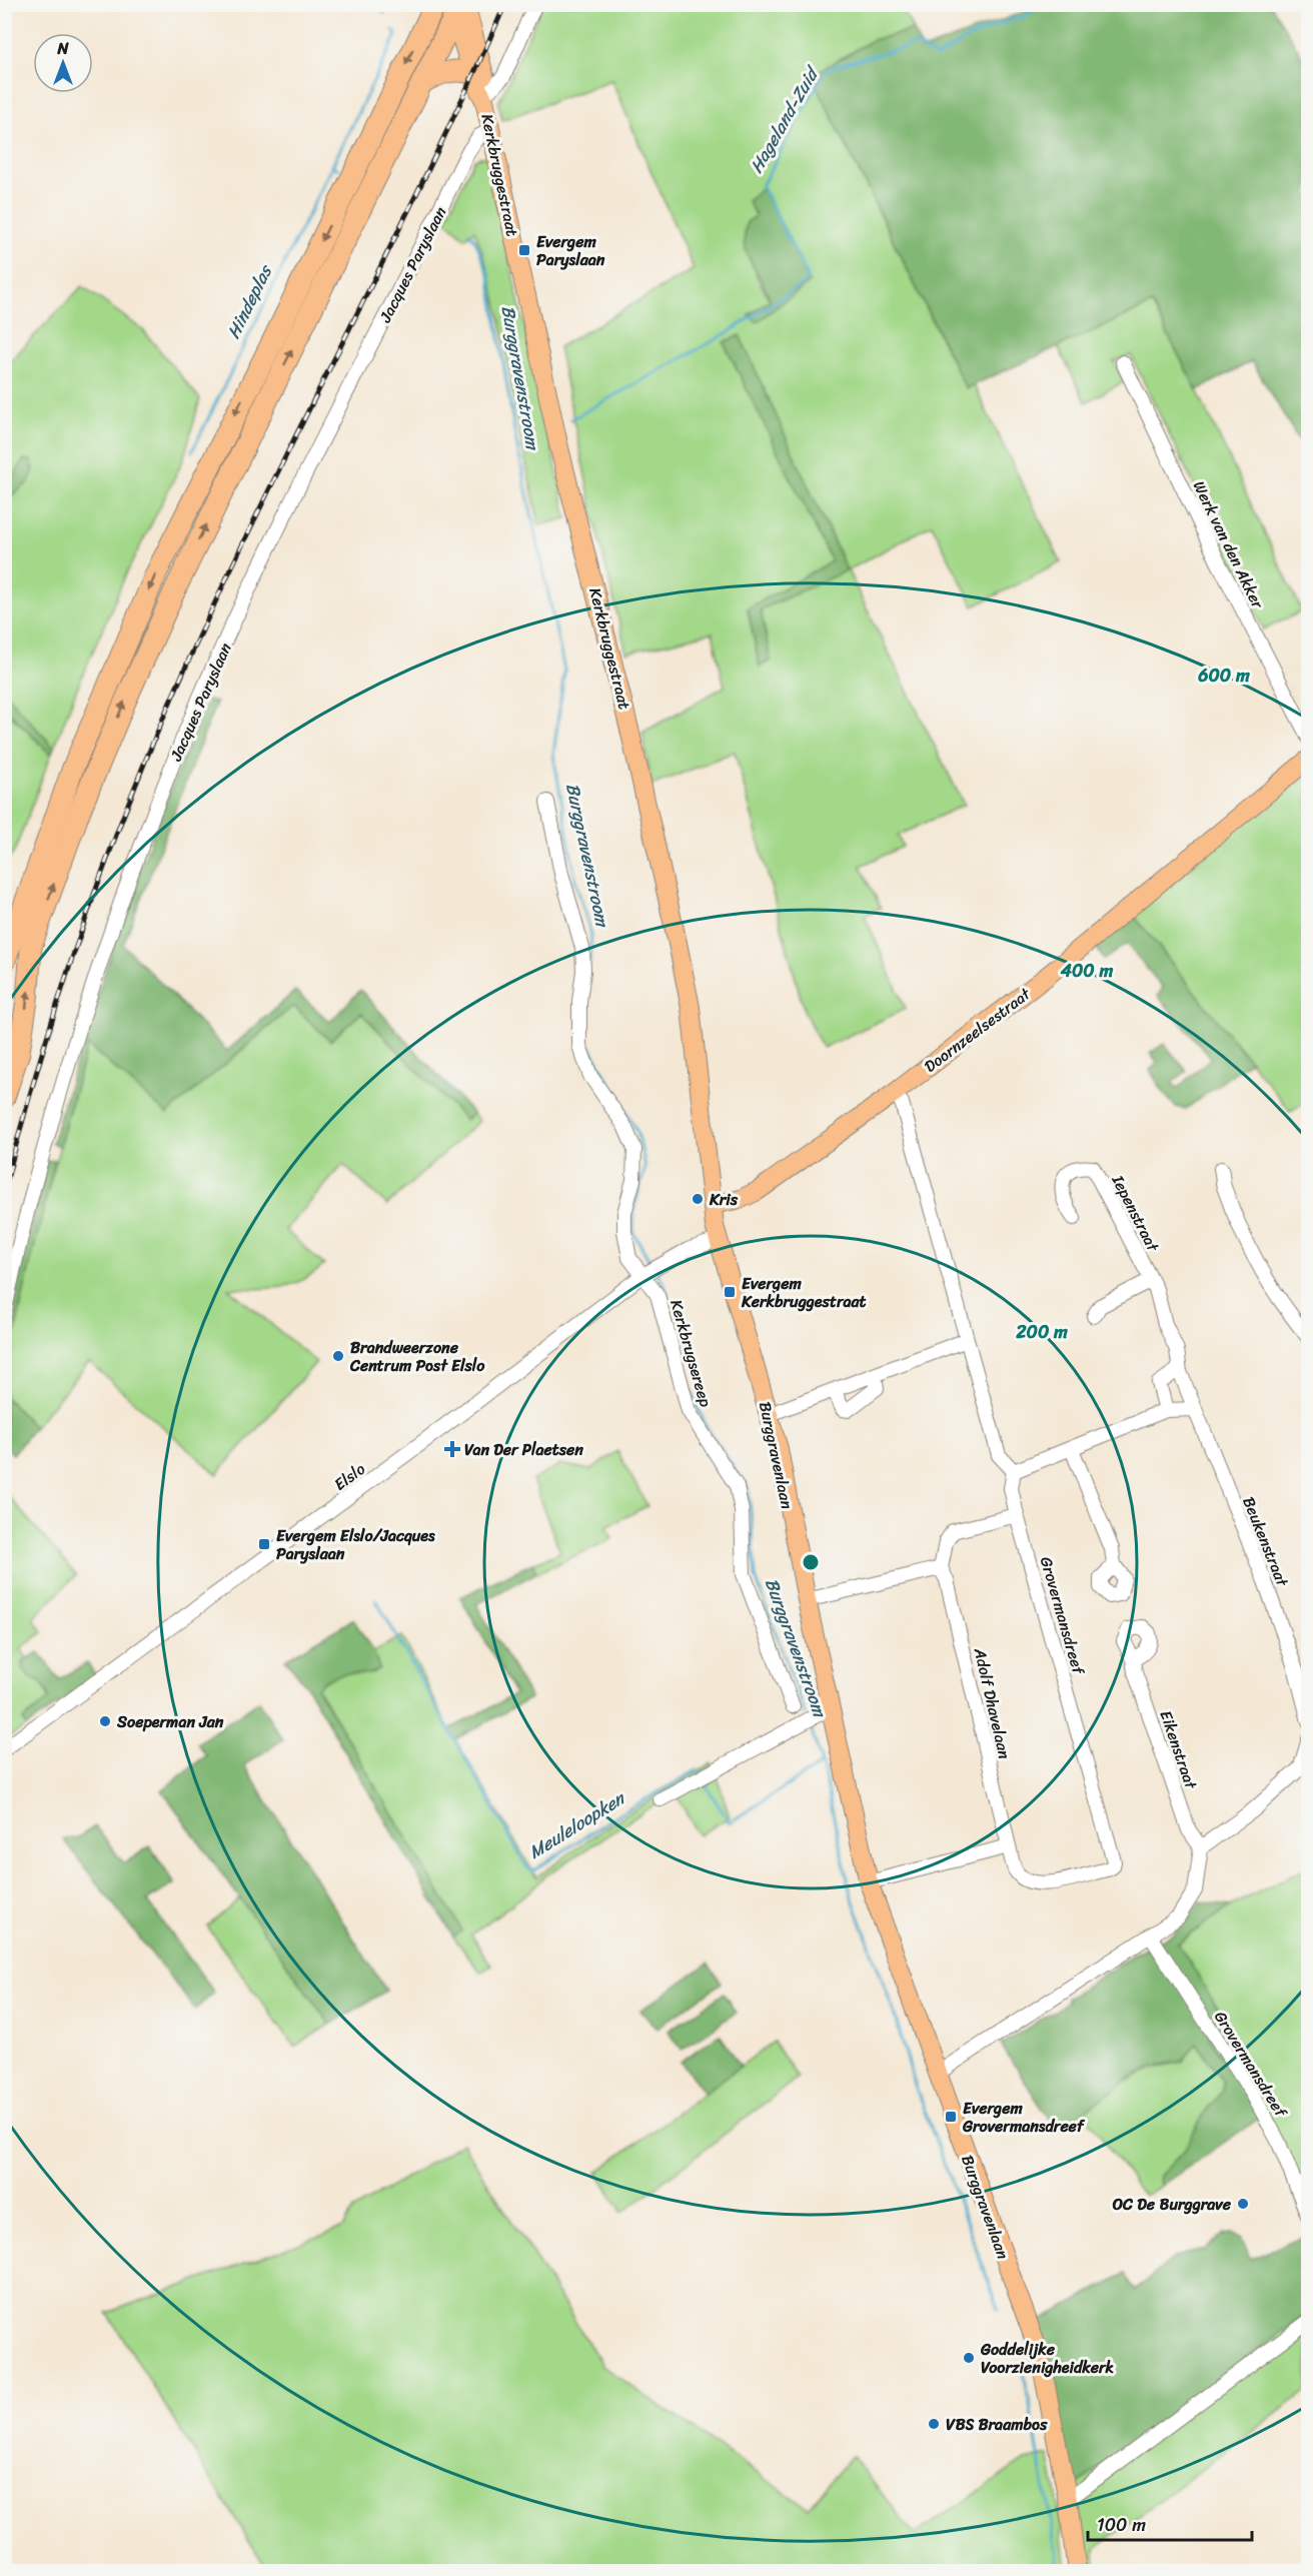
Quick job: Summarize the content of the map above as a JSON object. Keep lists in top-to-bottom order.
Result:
{
  "streets": {
    "main road": ["Kerkbruggestraat", "Doornzeelsestraat", "Burggravenlaan"],
    "street": [
      "Jacques Paryslaan",
      "Werk van den Akker",
      "Iepenstraat",
      "Kerkbrugsereep",
      "Elslo",
      "Beukenstraat",
      "Grovermansdreef",
      "Adolf Dhavelaan",
      "Eikenstraat"
    ]
  },
  "crossings": [
    ["Kerkbruggestraat", "Jacques Paryslaan"],
    ["Kerkbruggestraat", "Doornzeelsestraat"],
    ["Kerkbruggestraat", "Burggravenlaan"],
    ["Doornzeelsestraat", "Burggravenlaan"],
    ["Iepenstraat", "Beukenstraat"],
    ["Kerkbrugsereep", "Elslo"],
    ["Burggravenlaan", "Elslo"],
    ["Grovermansdreef", "Adolf Dhavelaan"]
  ],
  "water": [
    "Hageland-Zuid",
    "Hindeplas",
    "Burggravenstroom",
    "Meuleloopken"
  ],
  "places": {
    "transit": [
      "Evergem Paryslaan",
      "Evergem Kerkbruggestraat",
      "Evergem Elslo/Jacques Paryslaan",
      "Evergem Grovermansdreef"
    ],
    "other": [
      "Kris",
      "Brandweerzone Centrum Post Elslo",
      "Soeperman Jan",
      "OC De Burggrave",
      "Goddelijke Voorzienigheidkerk",
      "VBS Braambos"
    ],
    "health": ["Van Der Plaetsen"]
  },
  "scale_bar": "100 m",
  "north": "top",
  "rings": ["600 m", "400 m", "200 m"]
}
